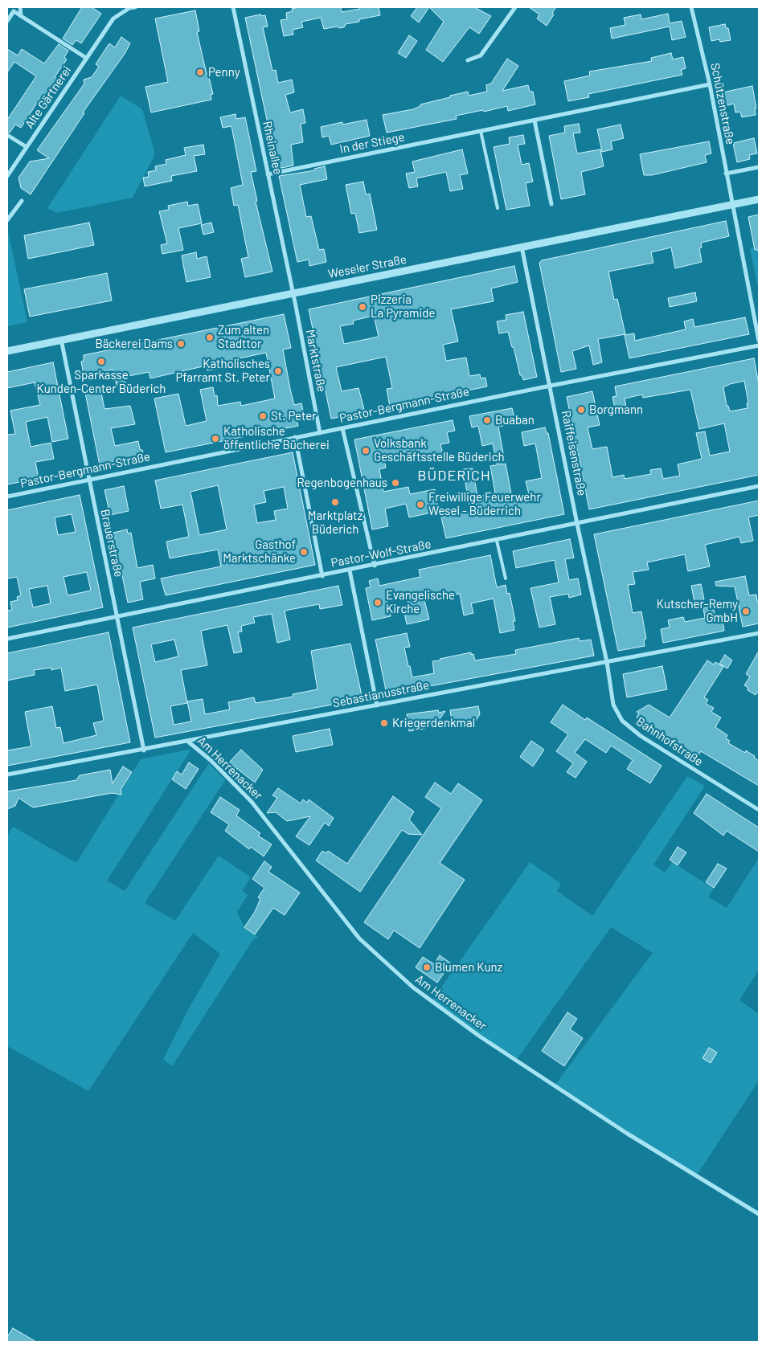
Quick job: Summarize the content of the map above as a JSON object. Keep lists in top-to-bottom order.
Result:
{
  "streets": {
    "street": [
      "Alte Gärtnerei",
      "Schützenstraße",
      "In der Stiege",
      "Rheinallee",
      "Weseler Straße",
      "Marktstraße",
      "Pastor-Bergmann-Straße",
      "Raiffeisenstraße",
      "Brauerstraße",
      "Pastor-Wolf-Straße",
      "Sebastianusstraße",
      "Bahnhofstraße",
      "Am Herrenacker"
    ]
  },
  "crossings": [
    ["Schützenstraße", "In der Stiege"],
    ["Schützenstraße", "Weseler Straße"],
    ["In der Stiege", "Rheinallee"],
    ["Rheinallee", "Weseler Straße"],
    ["Rheinallee", "Marktstraße"],
    ["Weseler Straße", "Marktstraße"],
    ["Weseler Straße", "Raiffeisenstraße"],
    ["Weseler Straße", "Brauerstraße"],
    ["Marktstraße", "Pastor-Bergmann-Straße"],
    ["Pastor-Bergmann-Straße", "Raiffeisenstraße"],
    ["Pastor-Bergmann-Straße", "Brauerstraße"],
    ["Raiffeisenstraße", "Pastor-Wolf-Straße"],
    ["Raiffeisenstraße", "Sebastianusstraße"],
    ["Raiffeisenstraße", "Bahnhofstraße"],
    ["Brauerstraße", "Pastor-Wolf-Straße"],
    ["Brauerstraße", "Sebastianusstraße"],
    ["Sebastianusstraße", "Bahnhofstraße"],
    ["Sebastianusstraße", "Am Herrenacker"]
  ],
  "districts": ["BÜDERICH"],
  "places": [
    "Penny",
    "Pizzeria La Pyramide",
    "Zum alten Stadttor",
    "Bäckerei Dams",
    "Sparkasse Kunden-Center Büderich",
    "Katholisches Pfarramt St. Peter",
    "Borgmann",
    "St. Peter",
    "Buaban",
    "Katholische öffentliche Bücherei",
    "Volksbank Geschäftsstelle Büderich",
    "Regenbogenhaus",
    "Marktplatz Büderich",
    "Freiwillige Feuerwehr Wesel - Büderrich",
    "Gasthof Marktschänke",
    "Evangelische Kirche",
    "Kutscher-Remy GmbH",
    "Kriegerdenkmal",
    "Blumen Kunz"
  ]
}
